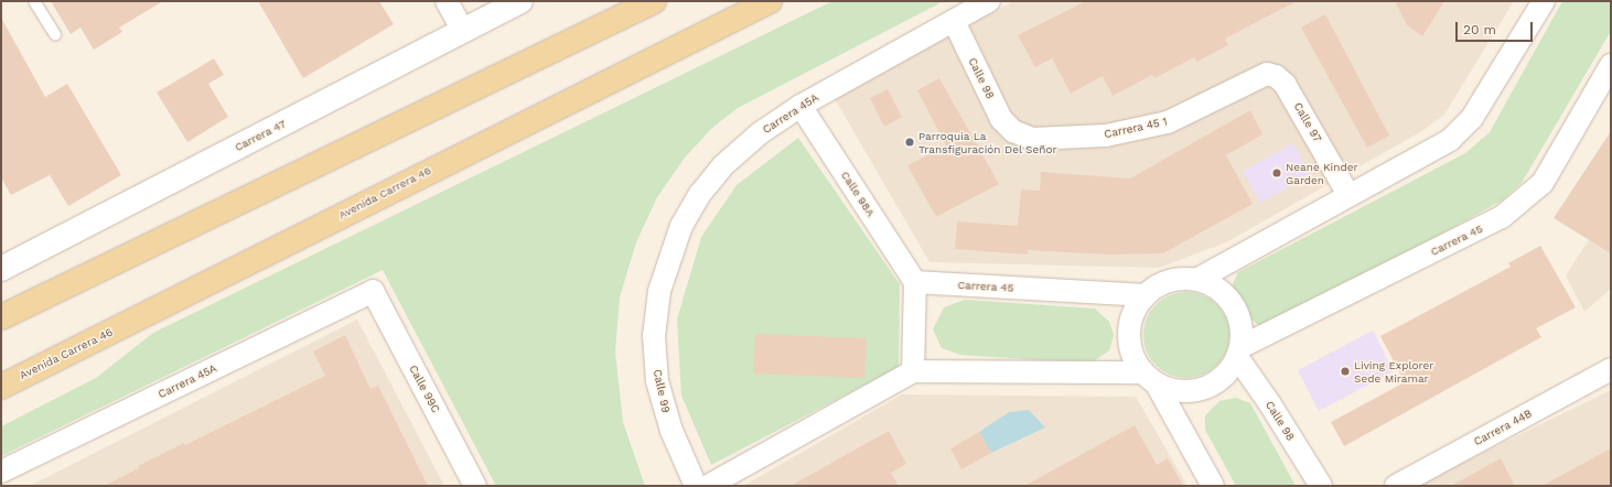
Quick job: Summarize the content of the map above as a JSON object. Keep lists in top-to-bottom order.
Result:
{
  "streets": {
    "main road": ["Avenida Carrera 46"],
    "street": [
      "Calle 98",
      "Carrera 45A",
      "Calle 97",
      "Carrera 45 1",
      "Carrera 47",
      "Calle 98A",
      "Carrera 45",
      "Calle 99C",
      "Calle 99",
      "Carrera 44B"
    ]
  },
  "crossings": [
    ["Calle 98", "Carrera 45A"],
    ["Calle 98", "Carrera 45 1"],
    ["Calle 98", "Carrera 45"],
    ["Carrera 45A", "Calle 98A"],
    ["Carrera 45A", "Calle 99C"],
    ["Carrera 45A", "Calle 99"],
    ["Calle 97", "Carrera 45 1"],
    ["Calle 98A", "Carrera 45"]
  ],
  "places": ["Parroquia La Transfiguración Del Señor", "Neane Kinder Garden", "Living Explorer Sede Miramar"],
  "scale_bar": "20 m"
}
